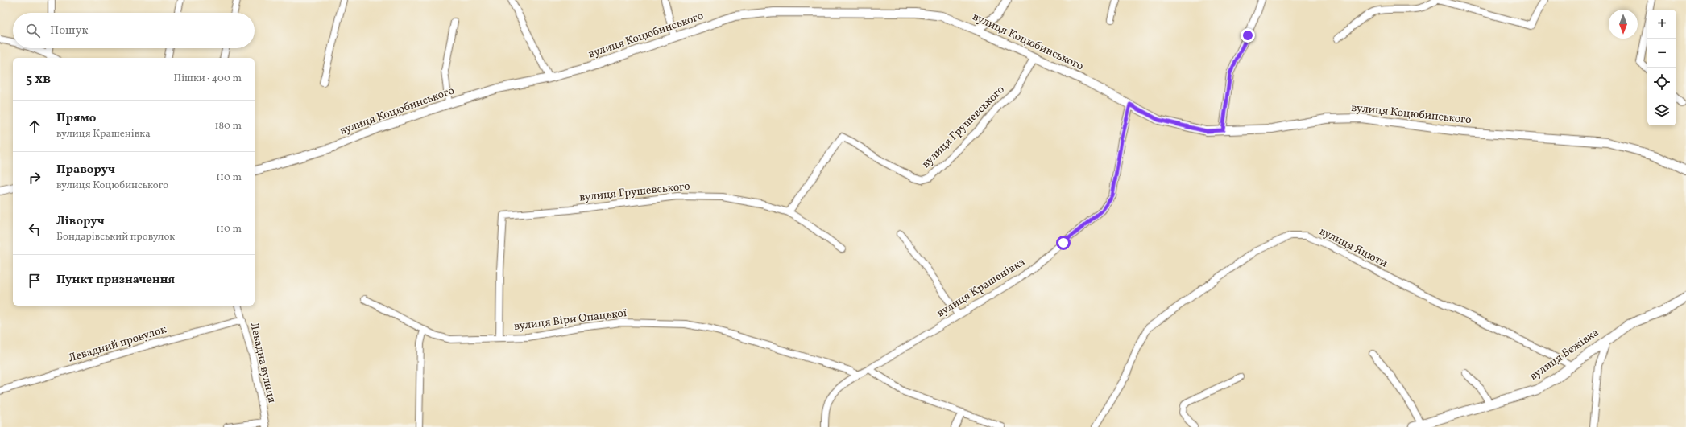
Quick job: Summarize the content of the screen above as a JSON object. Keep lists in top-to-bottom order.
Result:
{
  "streets": {
    "main road": ["вулиця Бежівка"],
    "street": [
      "вулиця Коцюбинського",
      "вулиця Грушевського",
      "вулиця Яцюти",
      "вулиця Крашенівка",
      "вулиця Віри Онацької",
      "Левадний провулок",
      "Левадна вулиця"
    ]
  },
  "crossings": [
    ["вулиця Коцюбинського", "вулиця Грушевського"],
    ["вулиця Коцюбинського", "вулиця Крашенівка"],
    ["вулиця Грушевського", "вулиця Віри Онацької"],
    ["вулиця Яцюти", "вулиця Бежівка"],
    ["вулиця Крашенівка", "вулиця Віри Онацької"],
    ["Левадний провулок", "Левадна вулиця"]
  ],
  "north": "bottom",
  "page": {
    "map_buttons": ["+", "−"],
    "search": "Пошук",
    "heading": ["5 хв", "Пішки · 400 m"],
    "list": [
      ["Прямо", "вулиця Крашенівка", "180 m"],
      ["Праворуч", "вулиця Коцюбинського", "110 m"],
      ["Ліворуч", "Бондарівський провулок", "110 m"],
      "Пункт призначення"
    ]
  }
}
